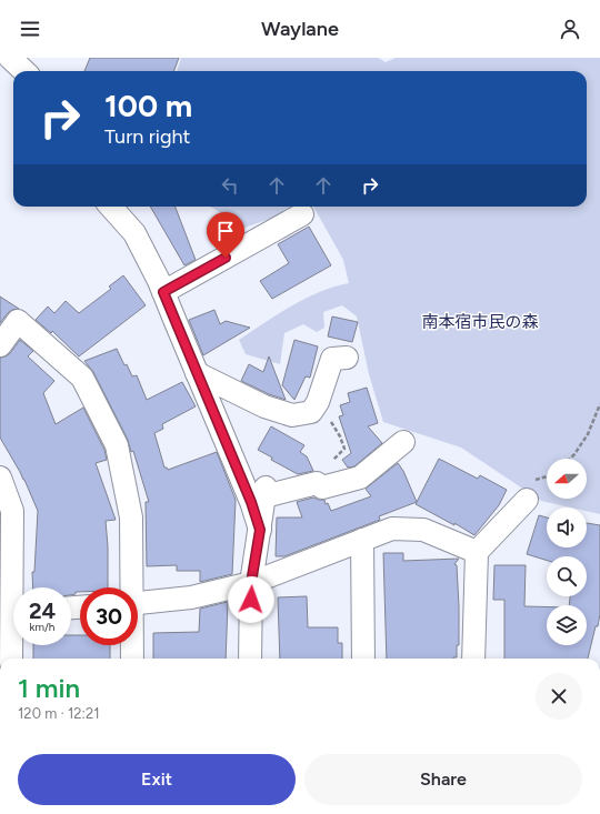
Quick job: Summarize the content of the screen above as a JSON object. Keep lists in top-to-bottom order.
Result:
{
  "parks": ["南本宿市民の森"],
  "north": "left",
  "page": {
    "header": "Waylane",
    "turn": ["100 m", "Turn right"],
    "speed": "24 km/h",
    "limit": "30",
    "heading": ["1 min", "120 m · 12:21"],
    "buttons": ["Exit", "Share"]
  }
}
